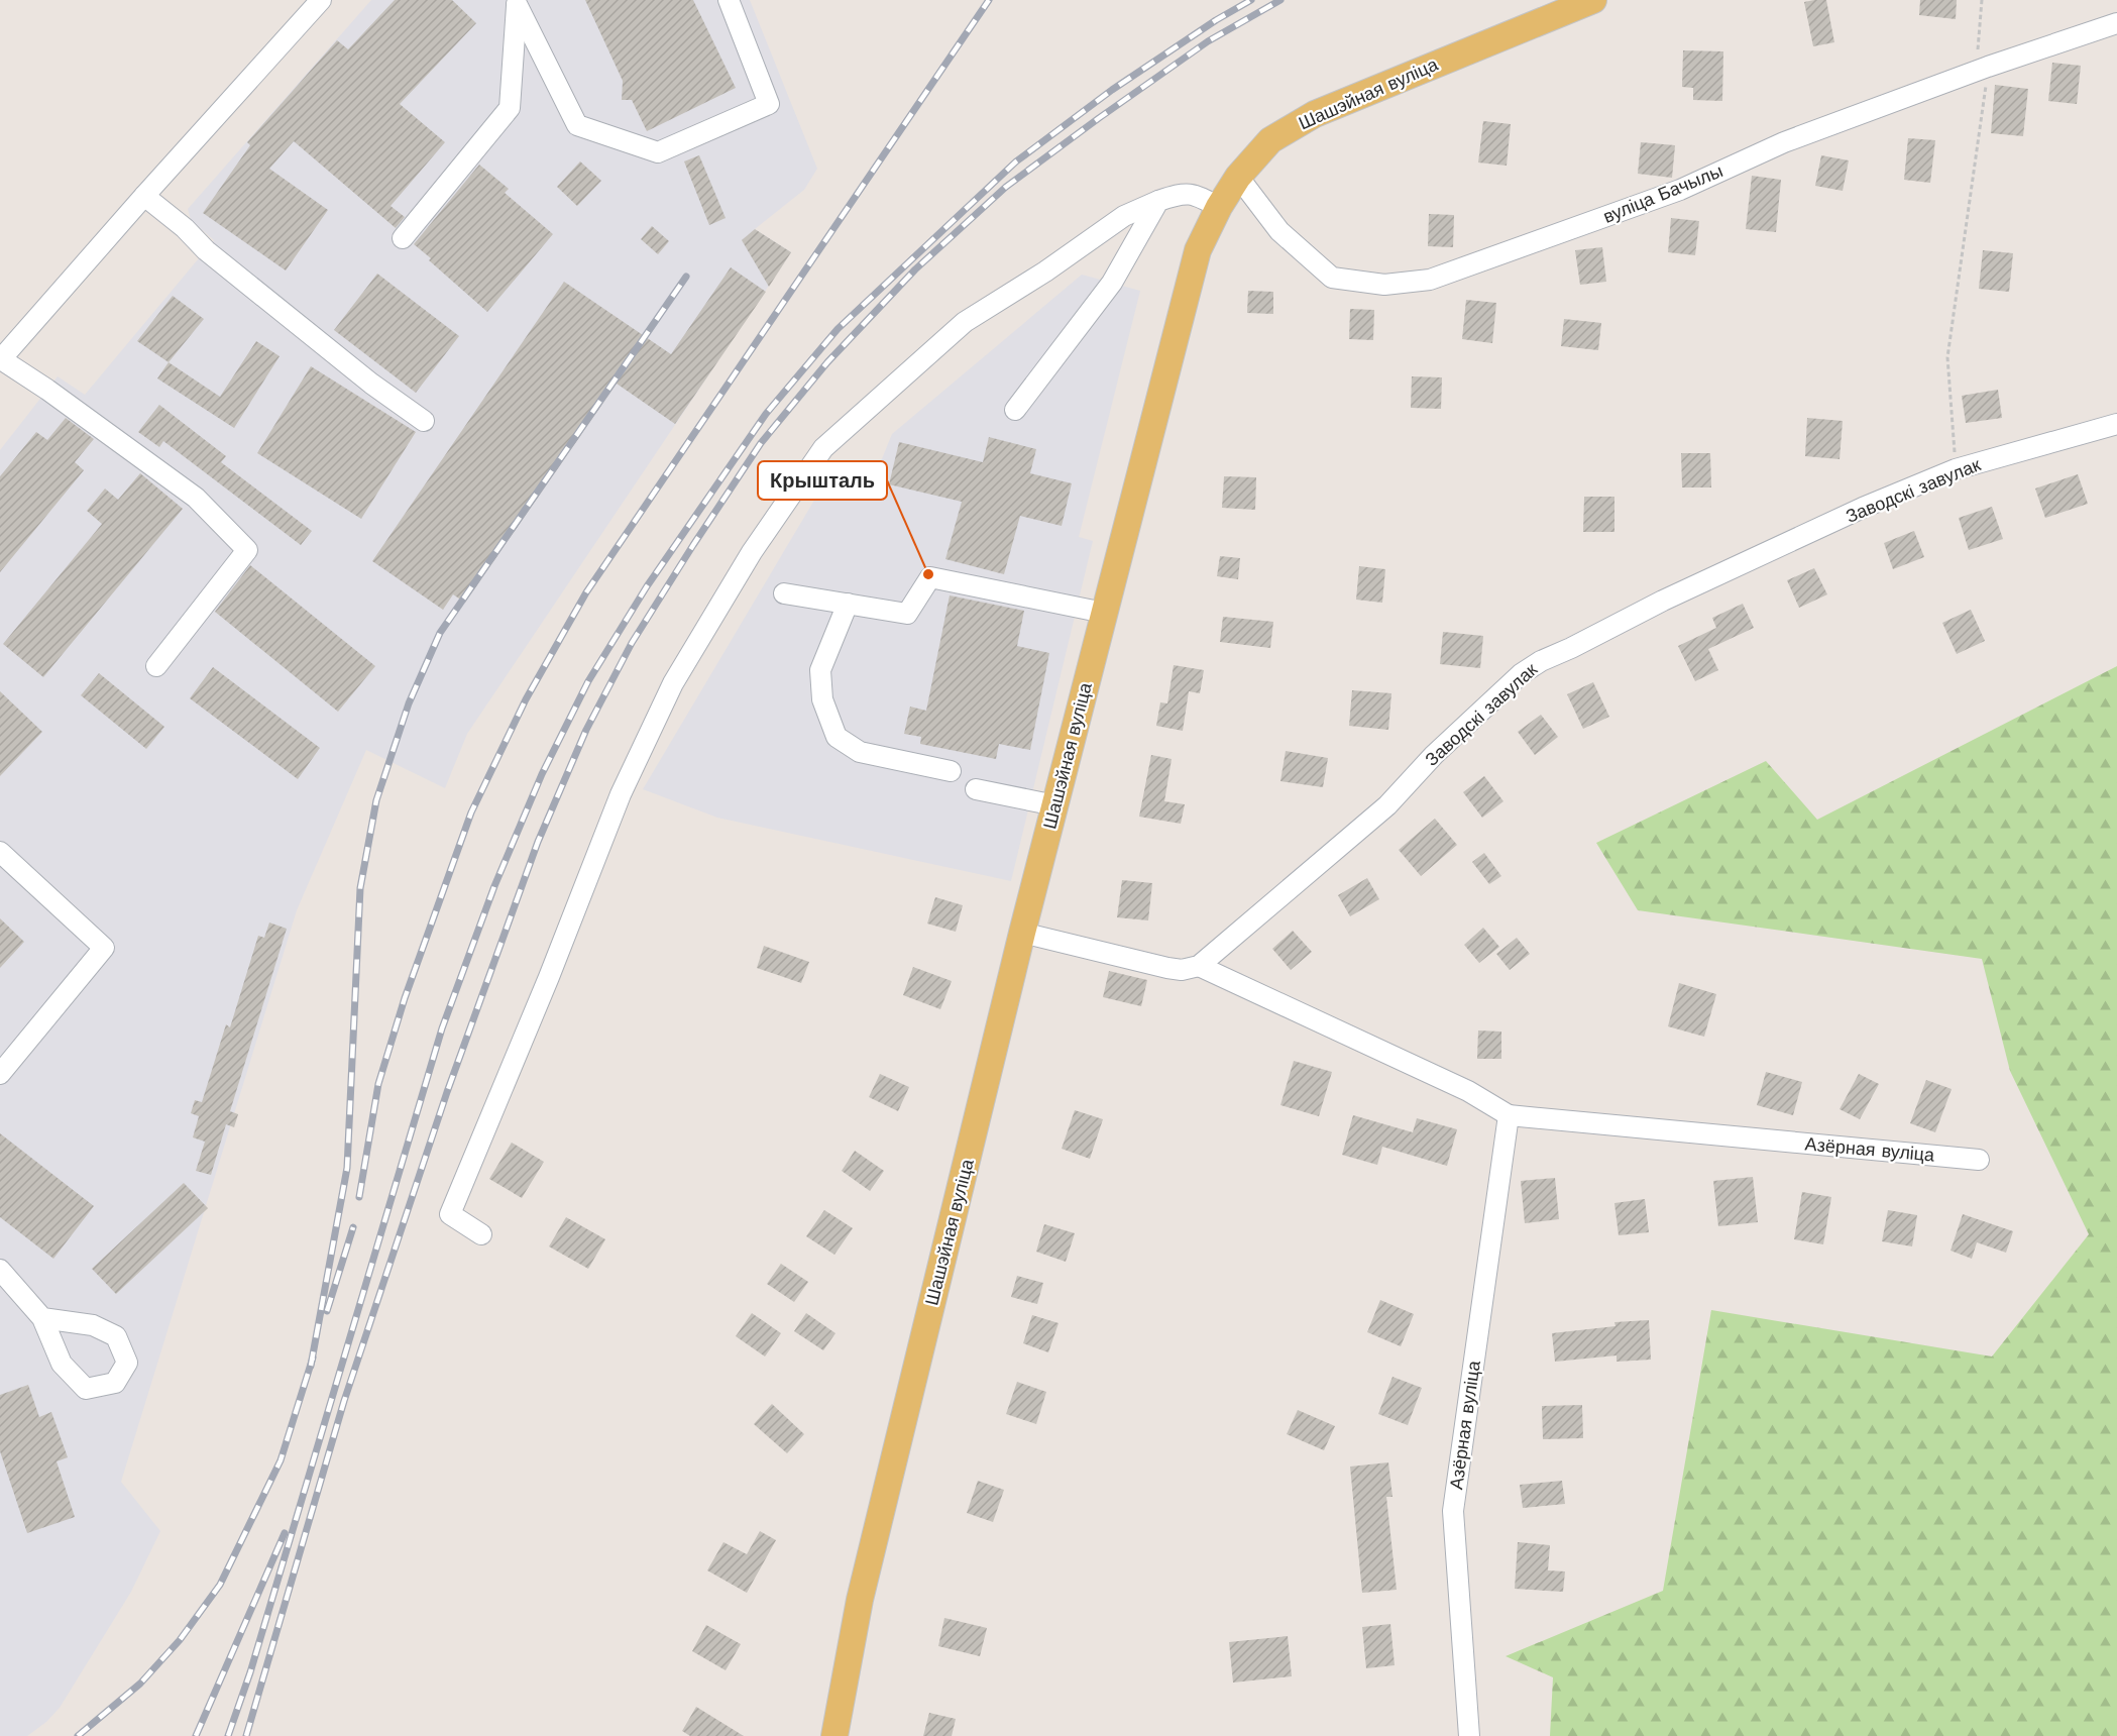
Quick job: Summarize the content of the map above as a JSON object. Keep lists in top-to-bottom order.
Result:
{
  "streets": {
    "main road": ["Шашэйная вуліца"],
    "street": ["вуліца Бачылы", "Заводскі завулак", "Азёрная вуліца"]
  },
  "crossings": [
    ["Шашэйная вуліца", "вуліца Бачылы"],
    ["Заводскі завулак", "Азёрная вуліца"]
  ],
  "places": ["Крышталь"]
}
